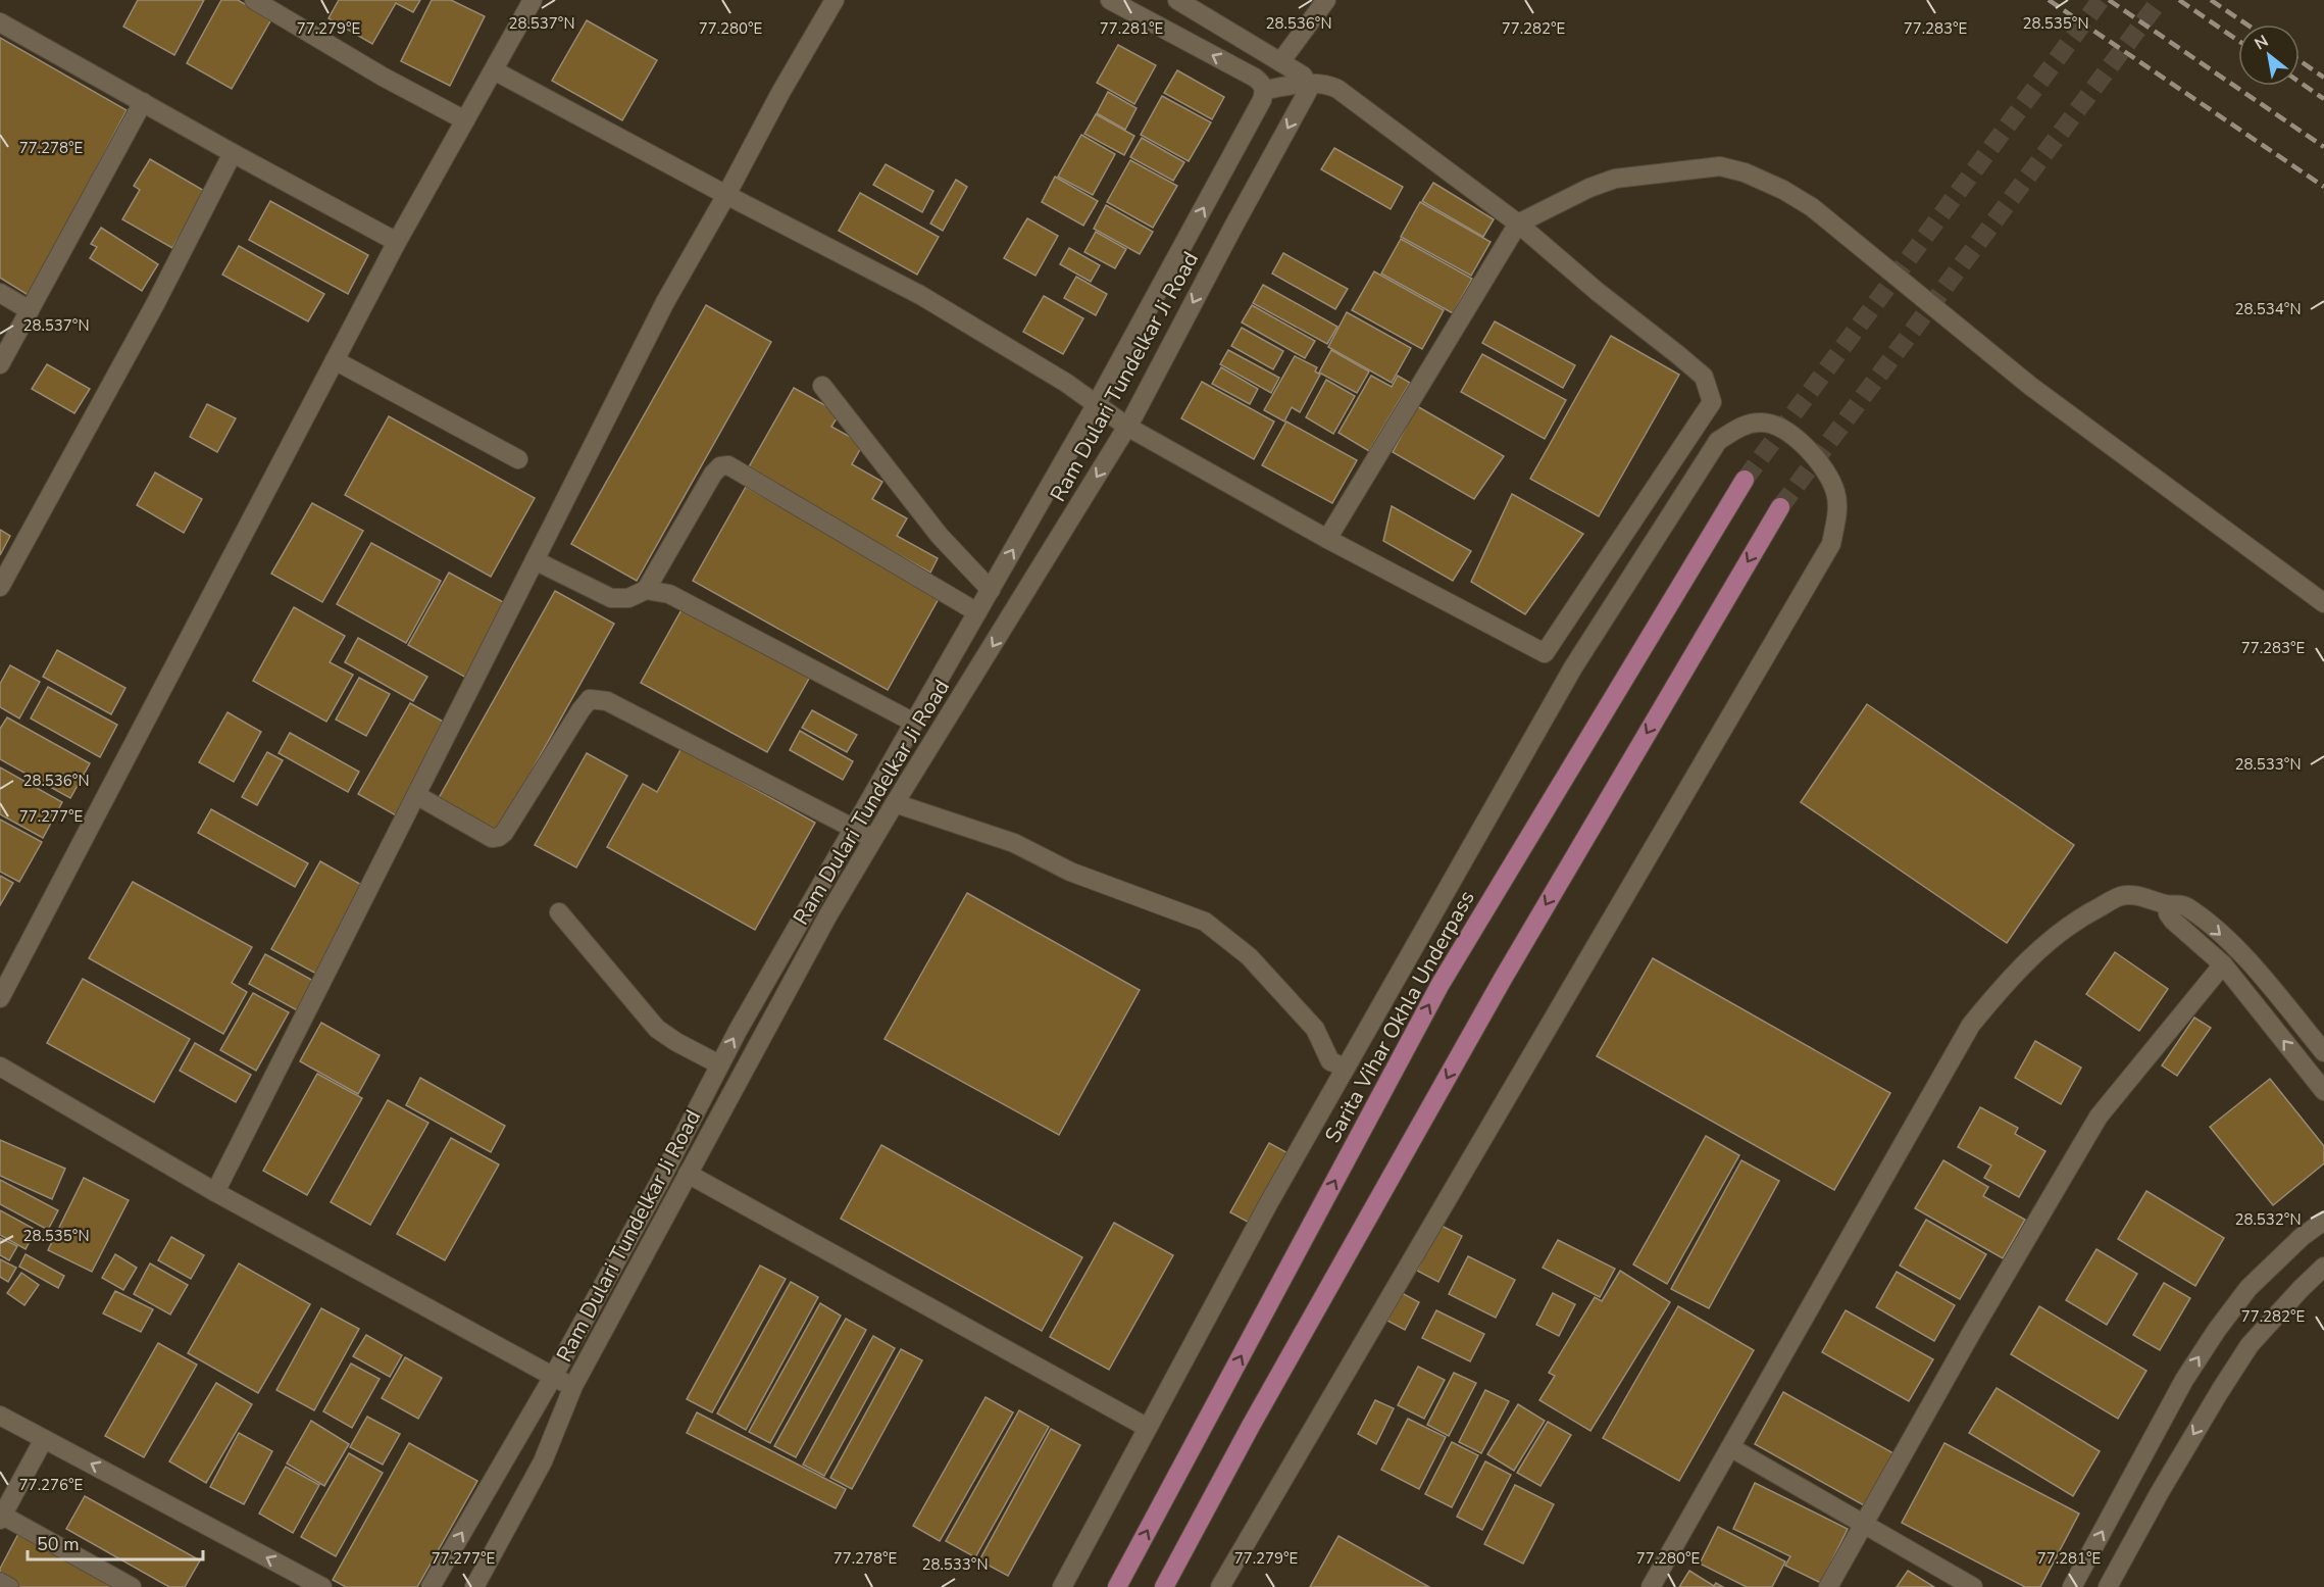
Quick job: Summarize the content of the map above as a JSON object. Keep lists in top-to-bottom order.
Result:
{
  "streets": {
    "main road": ["Sarita Vihar Okhla Underpass"],
    "street": ["Ram Dulari Tundelkar Ji Road"]
  },
  "scale_bar": "50 m",
  "north": "top left",
  "coordinates": [
    "28.537°N",
    "28.536°N",
    "28.535°N",
    "77.283°E",
    "77.279°E",
    "77.280°E",
    "77.281°E",
    "77.282°E",
    "77.278°E",
    "28.534°N",
    "28.533°N",
    "77.277°E",
    "28.532°N",
    "77.276°E"
  ]
}
